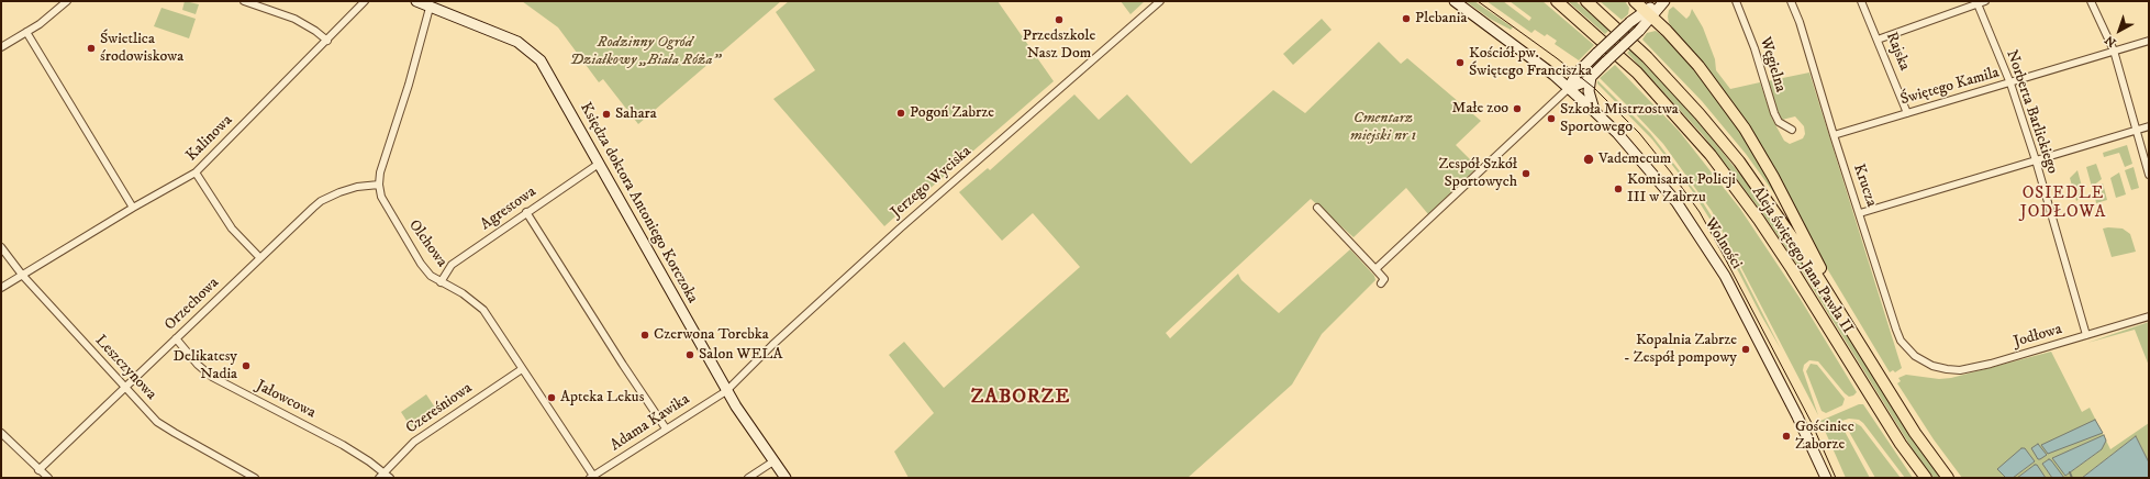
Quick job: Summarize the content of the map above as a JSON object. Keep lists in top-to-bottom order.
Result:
{
  "streets": {
    "main road": ["Aleja świętego Jana Pawła II"],
    "street": [
      "Rajska",
      "Węgielna",
      "Świętego Kamila",
      "Norberta Barlickiego",
      "Kalinowa",
      "Jerzego Wyciska",
      "Krucza",
      "Księdza doktora Antoniego Korczoka",
      "Agrestowa",
      "Olchowa",
      "Wolności",
      "Orzechowa",
      "Jodłowa",
      "Leszczynowa",
      "Jałowcowa",
      "Czereśniowa",
      "Adama Kawika"
    ]
  },
  "crossings": [
    ["Rajska", "Świętego Kamila"],
    ["Świętego Kamila", "Norberta Barlickiego"],
    ["Świętego Kamila", "Krucza"],
    ["Norberta Barlickiego", "Jodłowa"],
    ["Kalinowa", "Leszczynowa"],
    ["Jerzego Wyciska", "Księdza doktora Antoniego Korczoka"],
    ["Jerzego Wyciska", "Adama Kawika"],
    ["Krucza", "Jodłowa"],
    ["Księdza doktora Antoniego Korczoka", "Agrestowa"],
    ["Księdza doktora Antoniego Korczoka", "Olchowa"],
    ["Księdza doktora Antoniego Korczoka", "Adama Kawika"],
    ["Agrestowa", "Olchowa"],
    ["Olchowa", "Orzechowa"],
    ["Olchowa", "Czereśniowa"],
    ["Olchowa", "Adama Kawika"],
    ["Orzechowa", "Leszczynowa"],
    ["Orzechowa", "Jałowcowa"],
    ["Jałowcowa", "Czereśniowa"]
  ],
  "districts": ["OSIEDLE JODŁOWA", "ZABORZE"],
  "parks": ["Rodzinny Ogród Działkowy „Biała Róża”", "Cmentarz miejski nr 1"],
  "places": [
    "Plebania",
    "Przedszkole Nasz Dom",
    "Świetlica środowiskowa",
    "Kościół pw. Świętego Franciszka",
    "Małe zoo",
    "Pogoń Zabrze",
    "Sahara",
    "Szkoła Mistrzostwa Sportowego",
    "Vademecum",
    "Zespół Szkół Sportowych",
    "Komisariat Policji III w Zabrzu",
    "Czerwona Torebka",
    "Kopalnia Zabrze - Zespół pompowy",
    "Salon WELA",
    "Delikatesy Nadia",
    "Apteka Lekus",
    "Gościniec Zaborze"
  ],
  "north": "bottom left"
}
